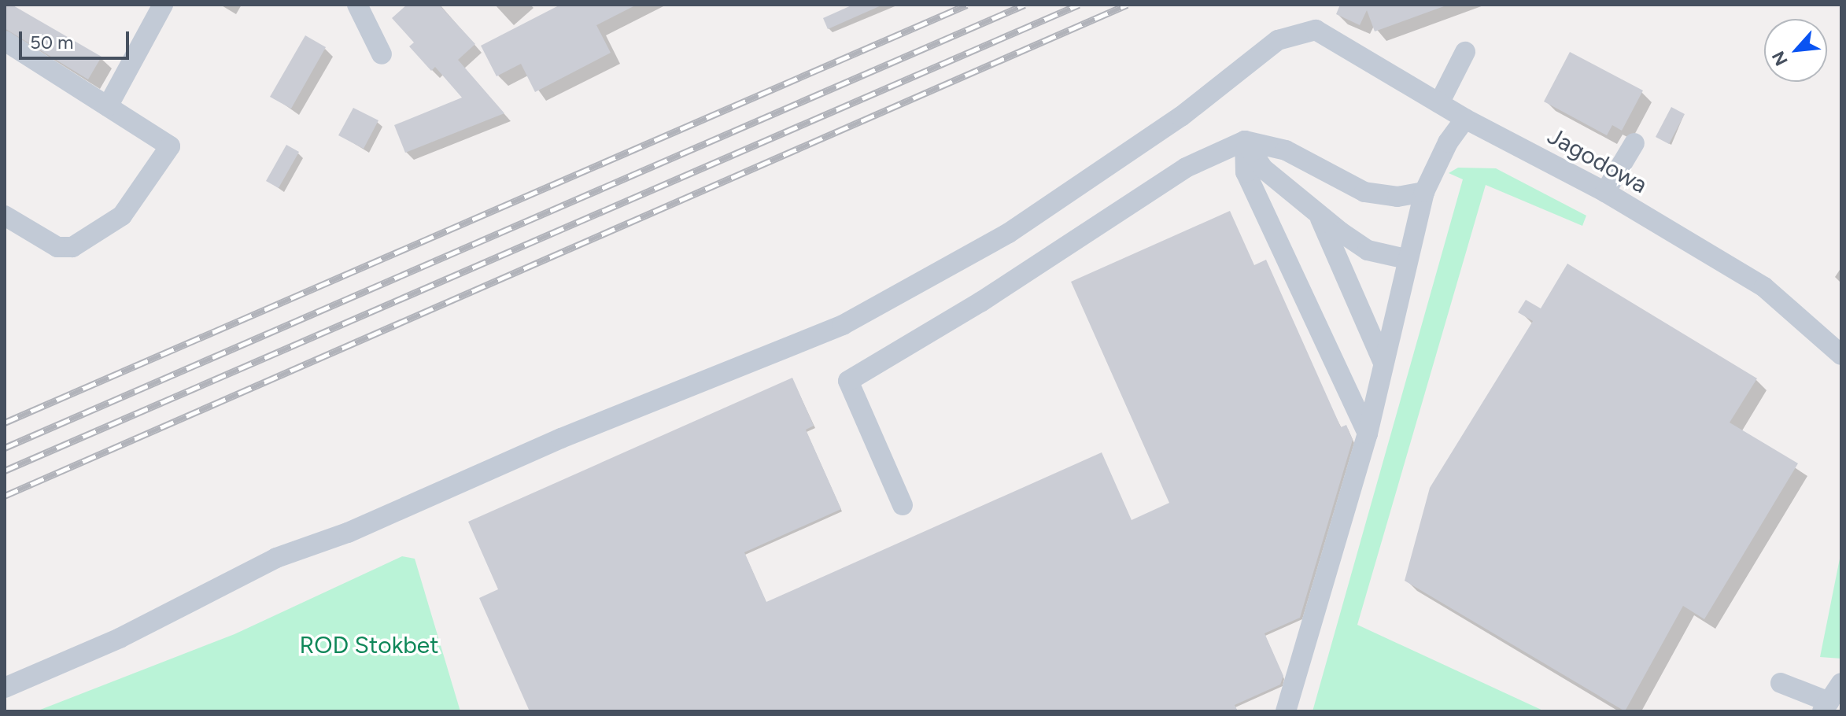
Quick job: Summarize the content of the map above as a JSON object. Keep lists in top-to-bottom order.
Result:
{
  "streets": {
    "street": ["Jagodowa"]
  },
  "parks": ["ROD Stokbet"],
  "scale_bar": "50 m",
  "north": "bottom left"
}
